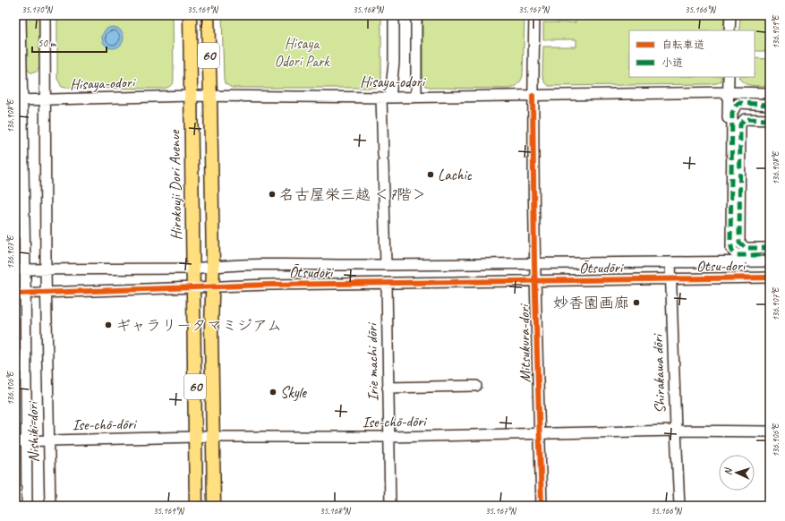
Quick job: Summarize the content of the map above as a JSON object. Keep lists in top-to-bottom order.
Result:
{
  "streets": {
    "main road": ["60", "Hirokouji Dori Avenue"],
    "street": [
      "Hisaya-odori",
      "Otsu-dori",
      "Ōtsudōri",
      "Mitsukura-dori",
      "Irie machi dōri",
      "Shirakawa dōri",
      "Ise-chō-dōri",
      "Nishiki-dori"
    ]
  },
  "crossings": [
    ["60", "Hisaya-odori"],
    ["60", "Ōtsudōri"],
    ["60", "Ise-chō-dōri"],
    ["Hisaya-odori", "Hirokouji Dori Avenue"],
    ["Hisaya-odori", "Mitsukura-dori"],
    ["Hisaya-odori", "Nishiki-dori"],
    ["Hirokouji Dori Avenue", "Ōtsudōri"],
    ["Hirokouji Dori Avenue", "Ise-chō-dōri"],
    ["Otsu-dori", "Ōtsudōri"],
    ["Otsu-dori", "Shirakawa dōri"],
    ["Ōtsudōri", "Mitsukura-dori"],
    ["Ōtsudōri", "Irie machi dōri"],
    ["Ōtsudōri", "Shirakawa dōri"],
    ["Ōtsudōri", "Nishiki-dori"],
    ["Mitsukura-dori", "Ise-chō-dōri"],
    ["Irie machi dōri", "Ise-chō-dōri"],
    ["Shirakawa dōri", "Ise-chō-dōri"],
    ["Ise-chō-dōri", "Nishiki-dori"]
  ],
  "parks": ["Hisaya Odori Park"],
  "places": [
    "Lachic",
    "名古屋栄三越 ＜7階＞",
    "妙香園画廊",
    "ギャラリータマミジアム",
    "Skyle"
  ],
  "legend": ["自転車道", "小道"],
  "scale_bar": "50 m",
  "north": "left",
  "coordinates": [
    "35.170°N",
    "35.169°N",
    "35.168°N",
    "35.167°N",
    "35.166°N",
    "136.909°E",
    "136.908°E",
    "136.907°E",
    "136.906°E"
  ]
}
